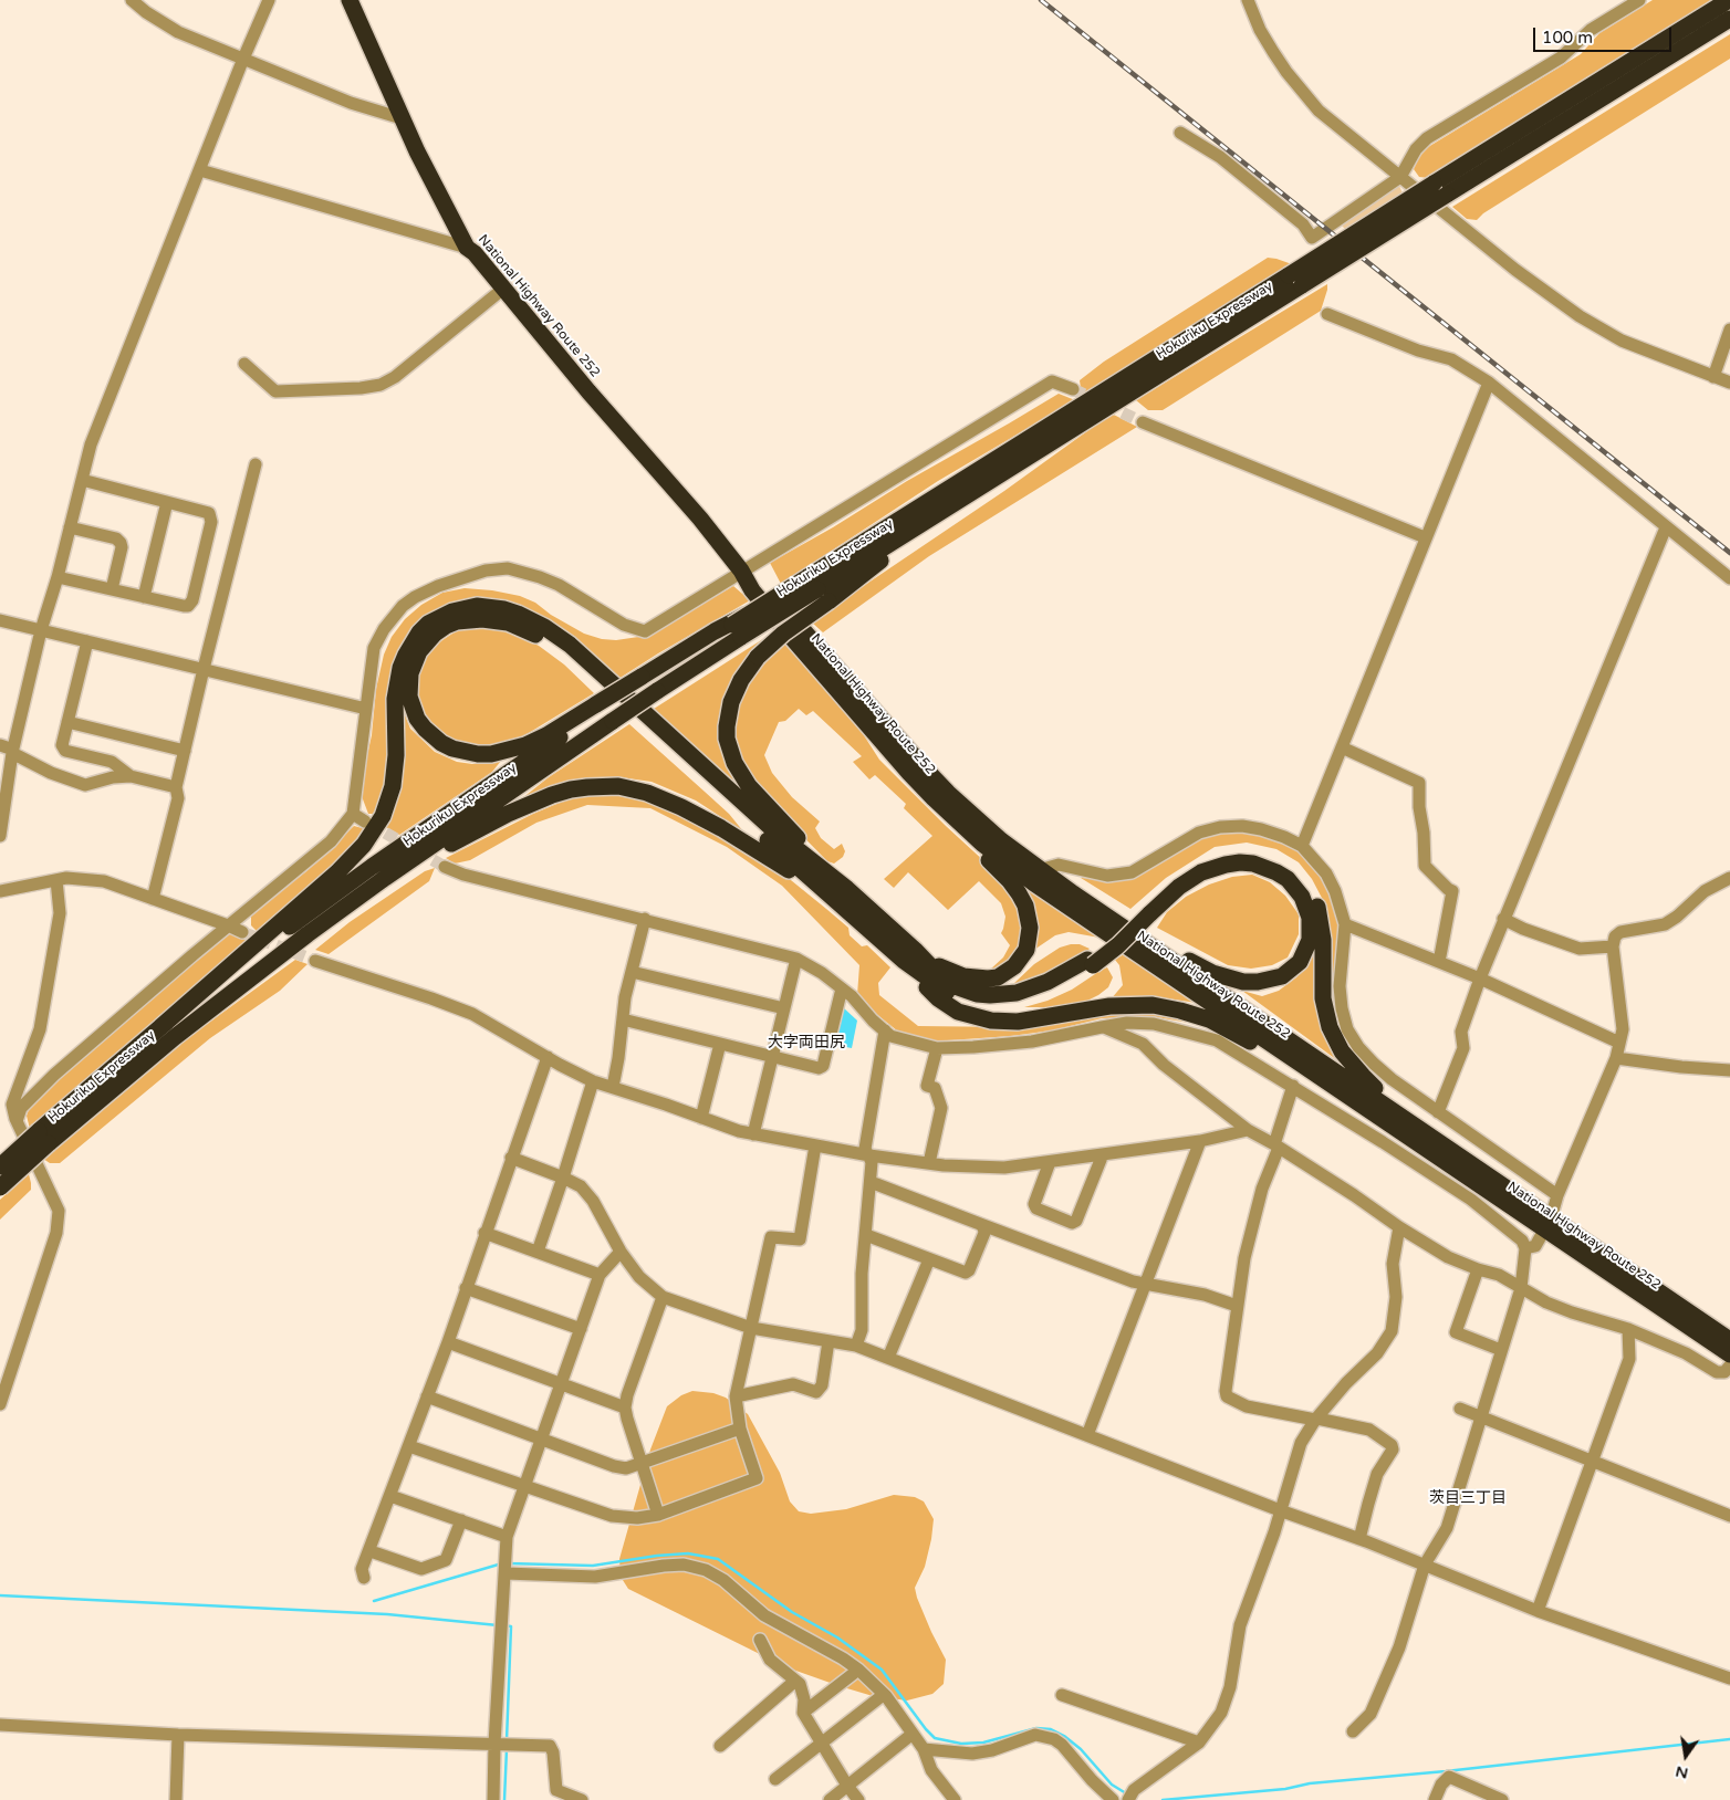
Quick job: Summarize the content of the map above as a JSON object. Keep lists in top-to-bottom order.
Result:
{
  "streets": {
    "highway": ["National Highway Route 252", "Hokuriku Expressway"]
  },
  "districts": ["大字両田尻", "茨目三丁目"],
  "scale_bar": "100 m",
  "north": "bottom"
}
